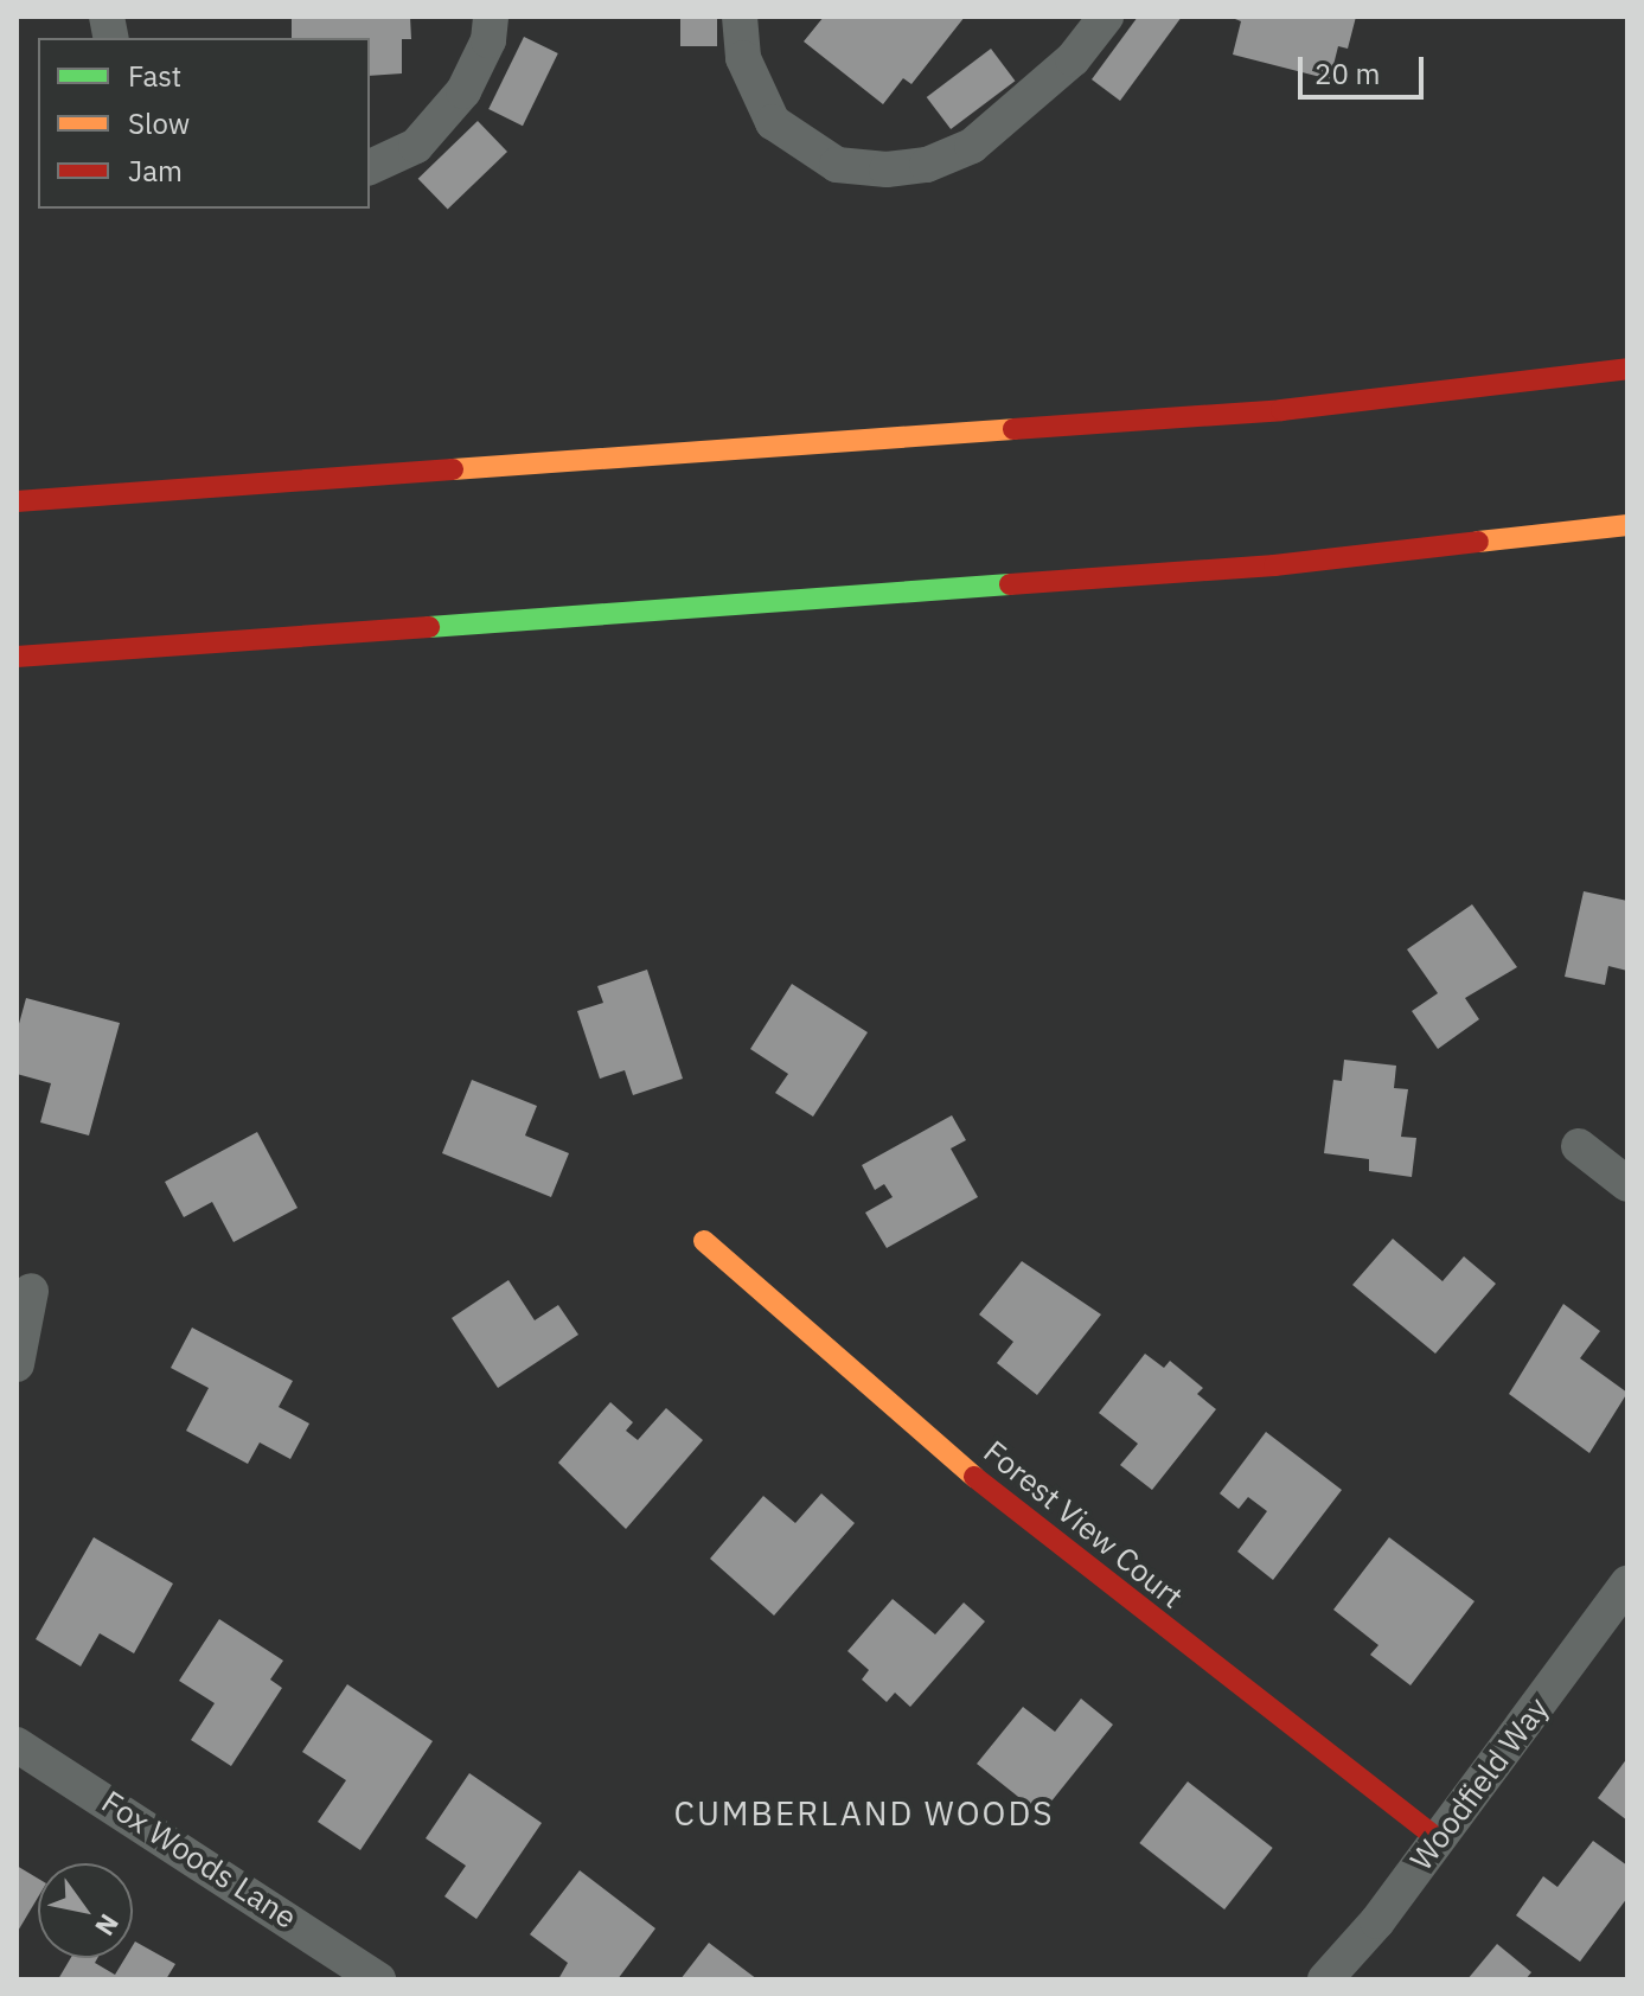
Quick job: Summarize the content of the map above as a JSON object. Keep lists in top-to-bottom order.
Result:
{
  "streets": {
    "main road": ["Forest View Court"],
    "street": ["Woodfield Way", "Fox Woods Lane"]
  },
  "crossings": [
    ["Forest View Court", "Woodfield Way"]
  ],
  "districts": ["CUMBERLAND WOODS"],
  "legend": ["Fast", "Slow", "Jam"],
  "scale_bar": "20 m",
  "north": "bottom right"
}
